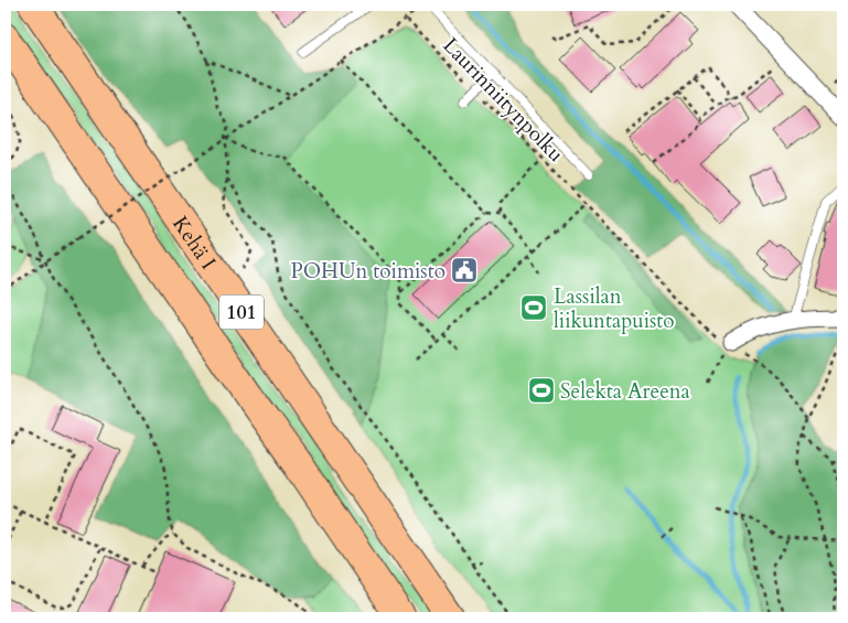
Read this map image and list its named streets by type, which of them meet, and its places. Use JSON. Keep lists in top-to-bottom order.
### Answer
{
  "streets": {
    "highway": ["Kehä I", "101"],
    "path": ["Laurinniitynpolku"]
  },
  "places": {
    "public building": ["POHUn toimisto"],
    "sports": ["Lassilan liikuntapuisto", "Selekta Areena"]
  }
}
